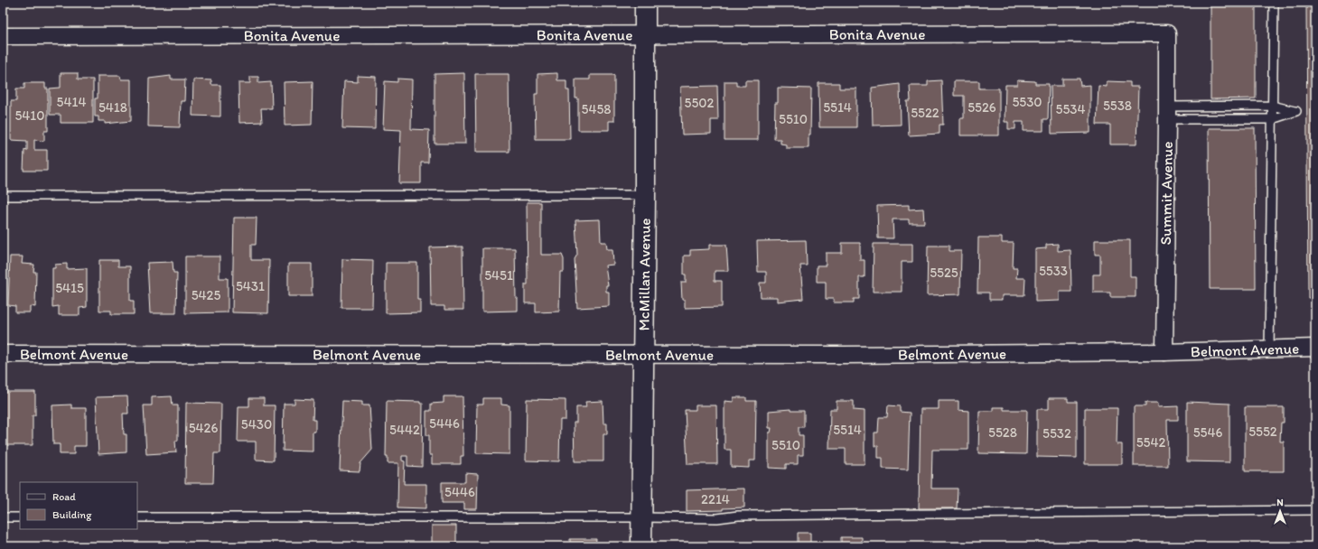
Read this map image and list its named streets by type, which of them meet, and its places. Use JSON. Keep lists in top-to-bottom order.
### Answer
{
  "streets": {
    "street": [
      "Bonita Avenue",
      "Summit Avenue",
      "McMillan Avenue",
      "Belmont Avenue"
    ]
  },
  "crossings": [
    ["Bonita Avenue", "Summit Avenue"],
    ["Bonita Avenue", "McMillan Avenue"],
    ["Summit Avenue", "Belmont Avenue"],
    ["McMillan Avenue", "Belmont Avenue"]
  ],
  "house_numbers": [
    "5414",
    "5530",
    "5502",
    "5538",
    "5418",
    "5514",
    "5526",
    "5458",
    "5534",
    "5522",
    "5410",
    "5510",
    "5533",
    "5525",
    "5451",
    "5431",
    "5415",
    "5425",
    "5446",
    "5430",
    "5426",
    "5442",
    "5514",
    "5552",
    "5528",
    "5546",
    "5532",
    "5542",
    "5510",
    "5446",
    "2214"
  ],
  "legend": ["Road", "Building"],
  "north": "top"
}
